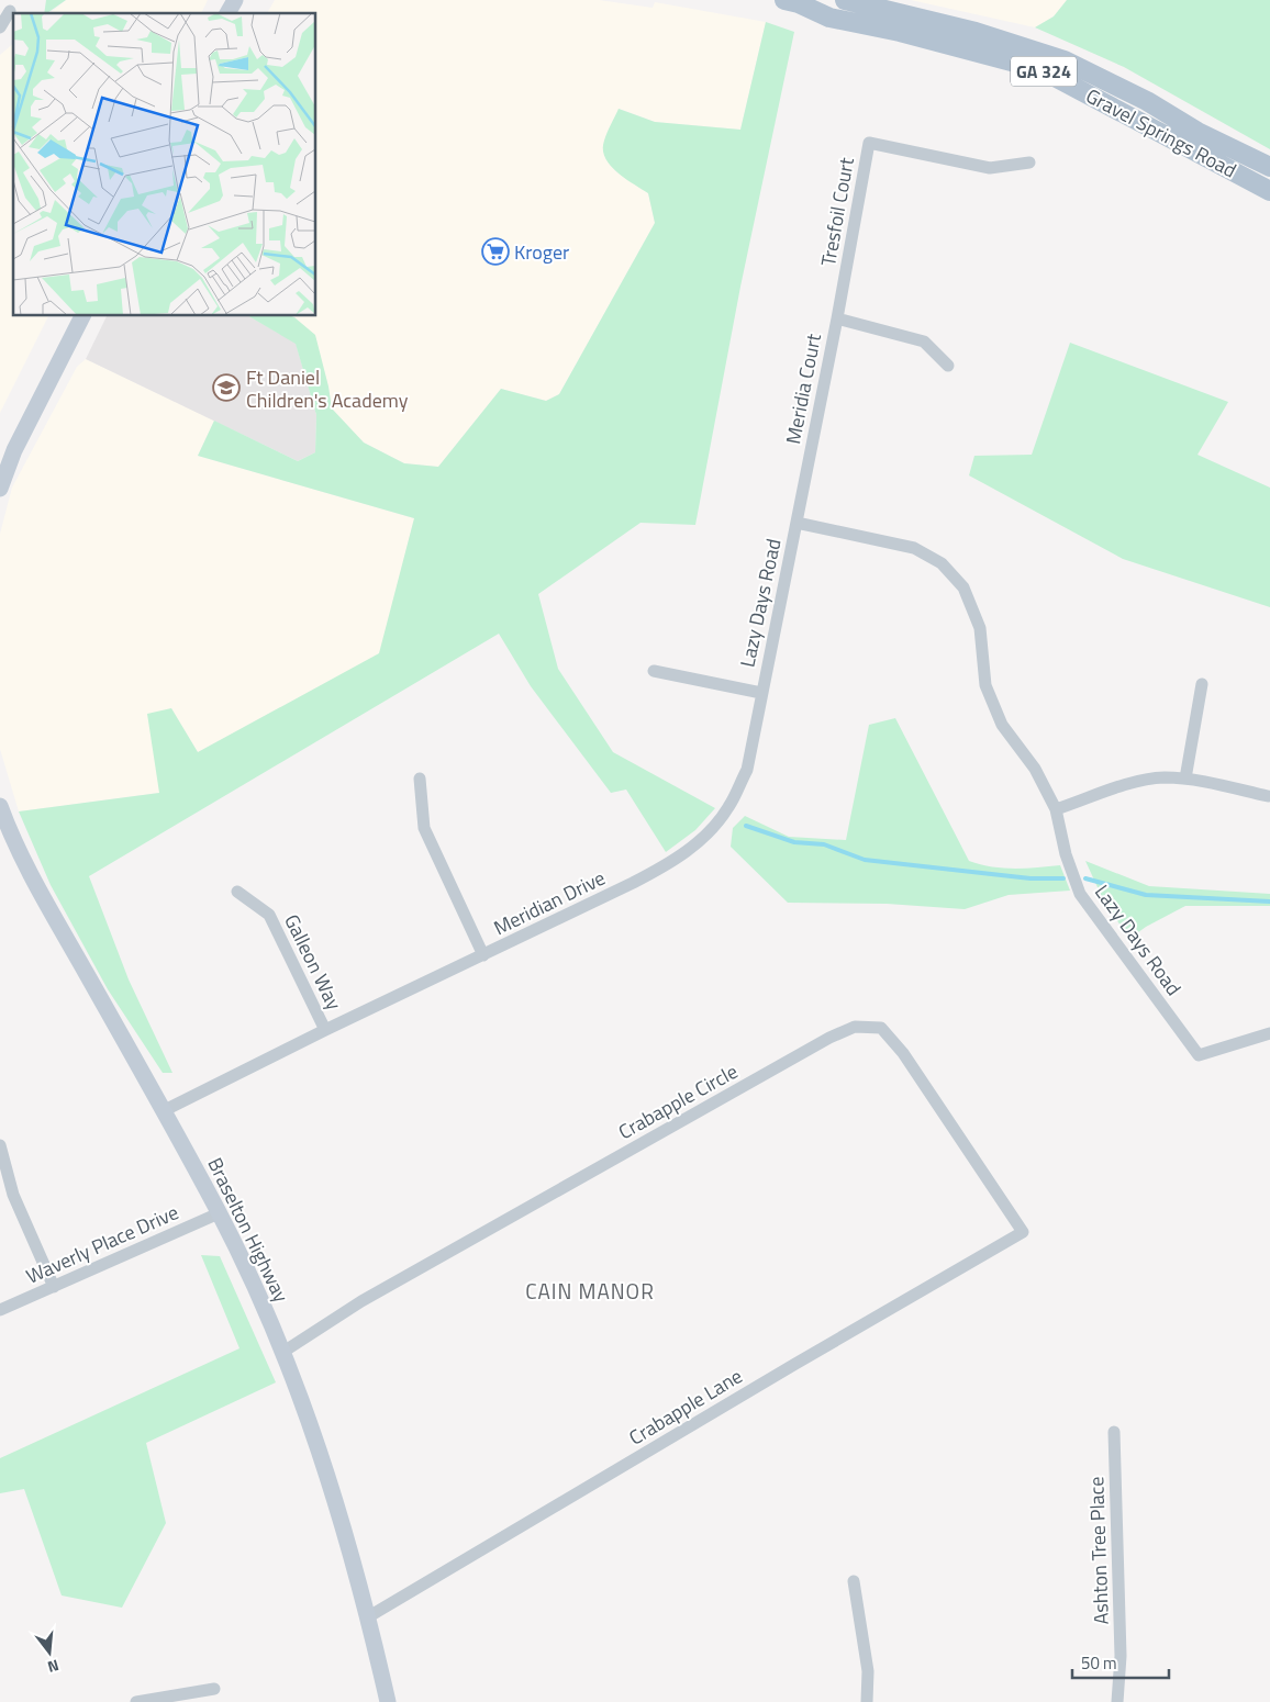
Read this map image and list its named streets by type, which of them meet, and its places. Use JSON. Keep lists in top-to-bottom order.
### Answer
{
  "streets": {
    "main road": ["GA 324", "Gravel Springs Road", "Braselton Highway"],
    "street": [
      "Tresfoil Court",
      "Meridia Court",
      "Lazy Days Road",
      "Meridian Drive",
      "Galleon Way",
      "Crabapple Circle",
      "Waverly Place Drive",
      "Crabapple Lane",
      "Ashton Tree Place"
    ]
  },
  "crossings": [
    ["Tresfoil Court", "Meridia Court"],
    ["Meridia Court", "Lazy Days Road"],
    ["Lazy Days Road", "Meridian Drive"],
    ["Meridian Drive", "Galleon Way"],
    ["Meridian Drive", "Braselton Highway"],
    ["Crabapple Circle", "Braselton Highway"],
    ["Crabapple Circle", "Crabapple Lane"],
    ["Braselton Highway", "Waverly Place Drive"],
    ["Braselton Highway", "Crabapple Lane"]
  ],
  "districts": ["CAIN MANOR"],
  "places": {
    "supermarket": ["Kroger"],
    "school or university": ["Ft Daniel Children's Academy"]
  },
  "scale_bar": "50 m",
  "north": "bottom"
}
